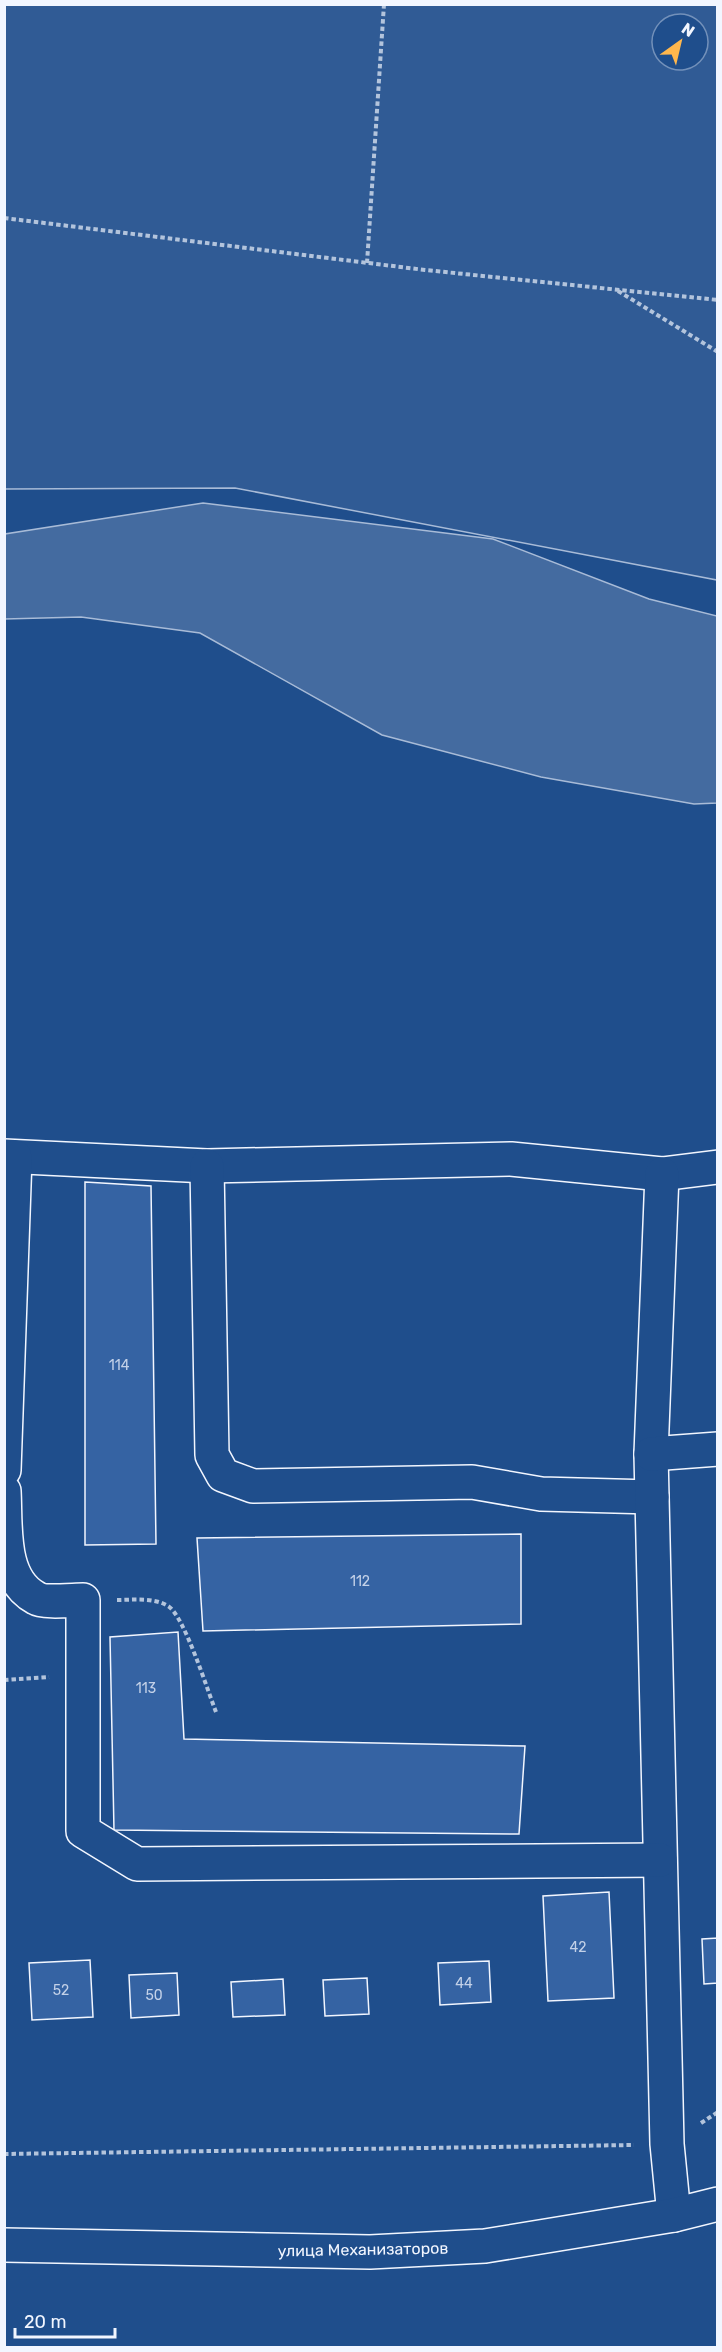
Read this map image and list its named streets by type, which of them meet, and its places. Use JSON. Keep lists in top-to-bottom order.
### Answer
{
  "streets": {
    "street": ["улица Механизаторов"]
  },
  "house_numbers": [
    "114",
    "112",
    "113",
    "42",
    "44",
    "52",
    "50"
  ],
  "scale_bar": "20 m",
  "north": "top right"
}
